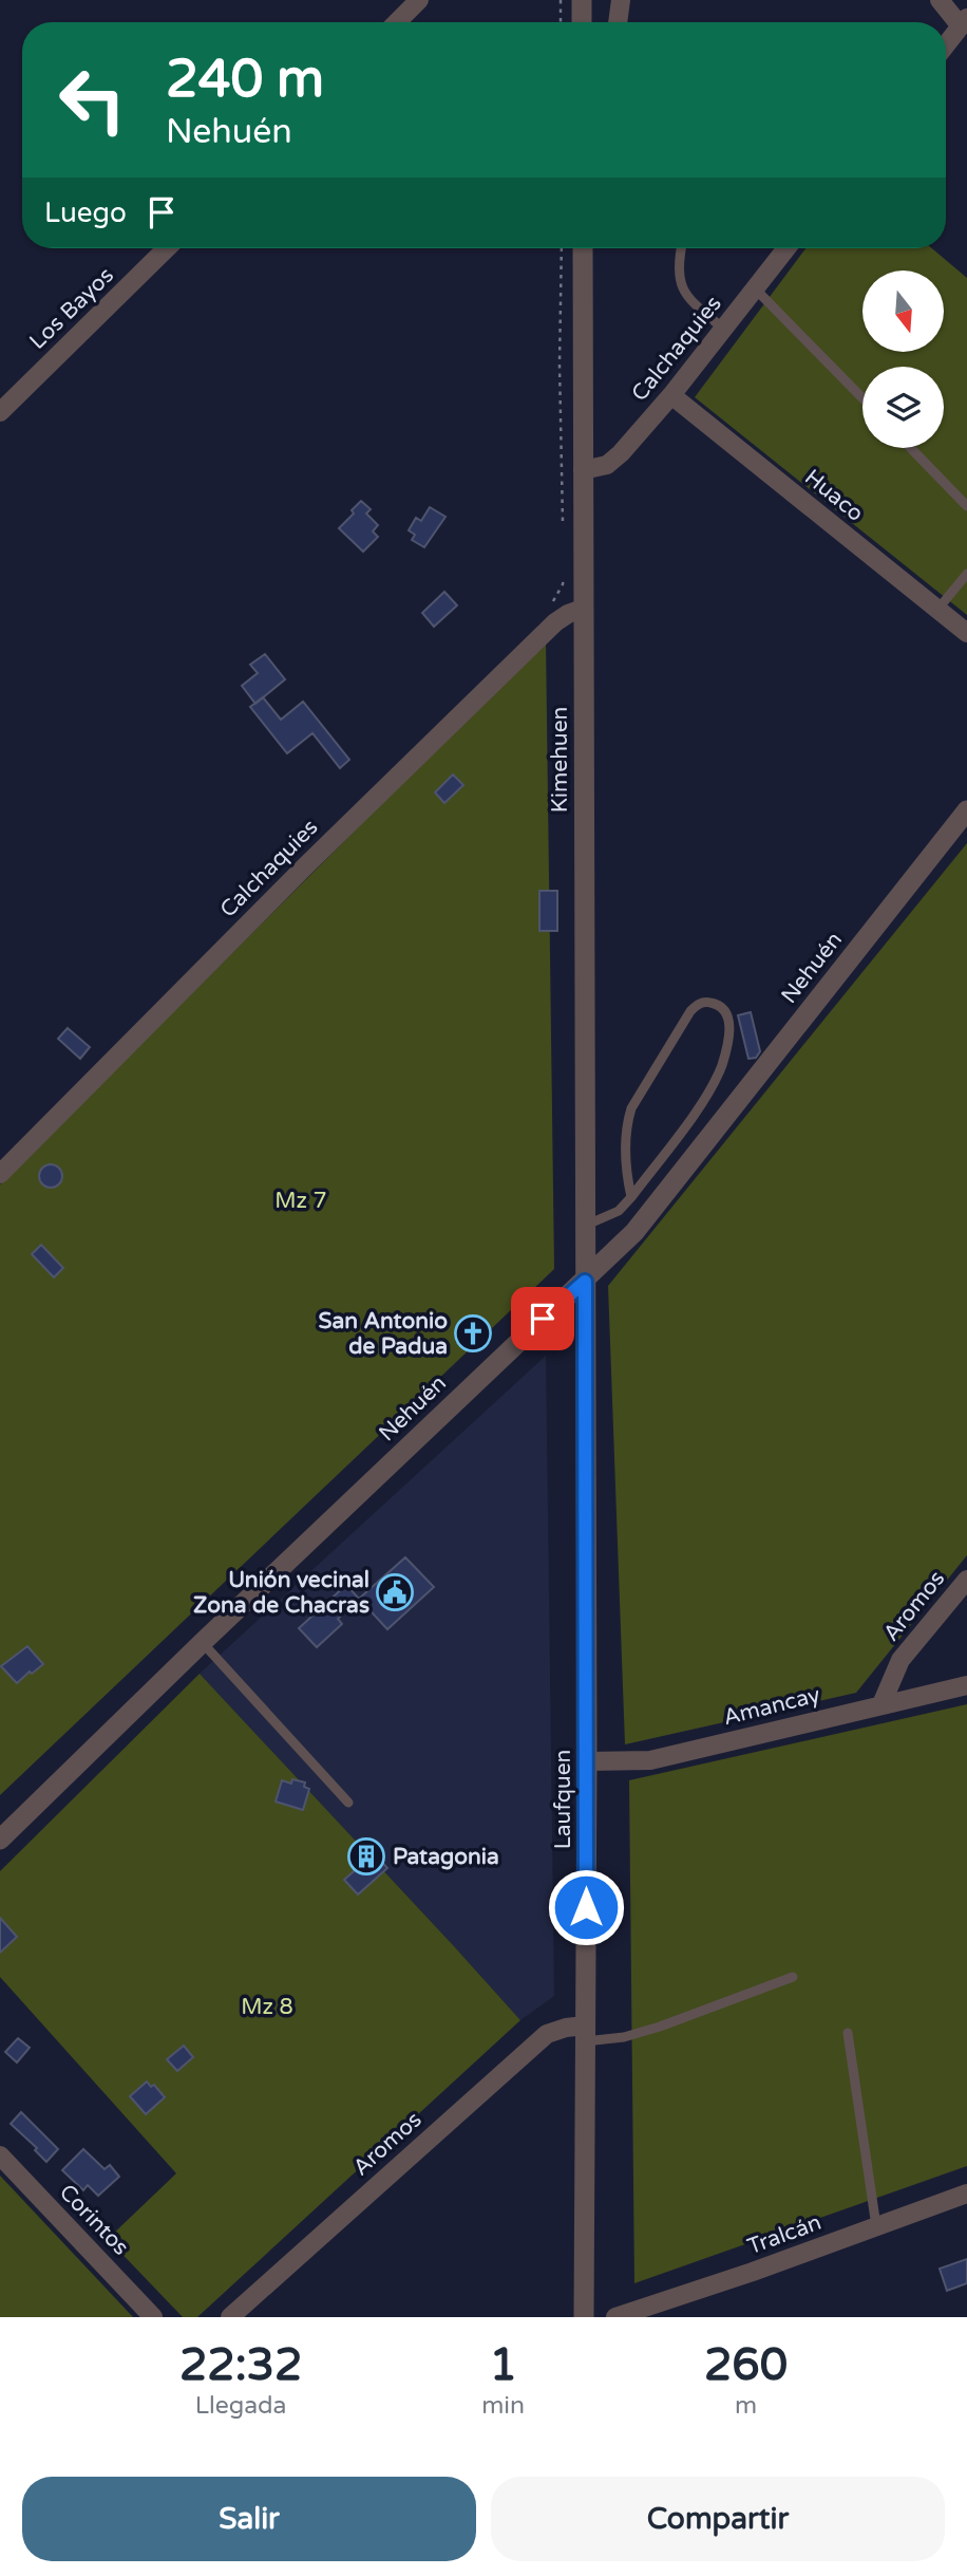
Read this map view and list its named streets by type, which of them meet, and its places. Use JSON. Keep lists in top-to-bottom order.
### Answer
{
  "streets": {
    "street": [
      "Los Bayos",
      "Calchaquies",
      "Huaco",
      "Kimehuen",
      "Nehuén",
      "Aromos",
      "Amancay",
      "Laufquen",
      "Corintos",
      "Tralcán"
    ]
  },
  "crossings": [
    ["Calchaquies", "Huaco"],
    ["Calchaquies", "Kimehuen"],
    ["Kimehuen", "Nehuén"],
    ["Kimehuen", "Laufquen"],
    ["Nehuén", "Laufquen"],
    ["Aromos", "Amancay"],
    ["Aromos", "Laufquen"],
    ["Amancay", "Laufquen"]
  ],
  "parks": ["Mz 7", "Mz 8"],
  "places": {
    "church": ["San Antonio de Padua"],
    "public building": ["Unión vecinal Zona de Chacras"],
    "building": ["Patagonia"]
  },
  "north": "bottom",
  "page": {
    "turn": ["240 m", "Nehuén"],
    "then": "Luego",
    "eta": [
      "22:32",
      "Llegada",
      "1",
      "min",
      "260",
      "m"
    ],
    "buttons": ["Salir", "Compartir"]
  }
}
